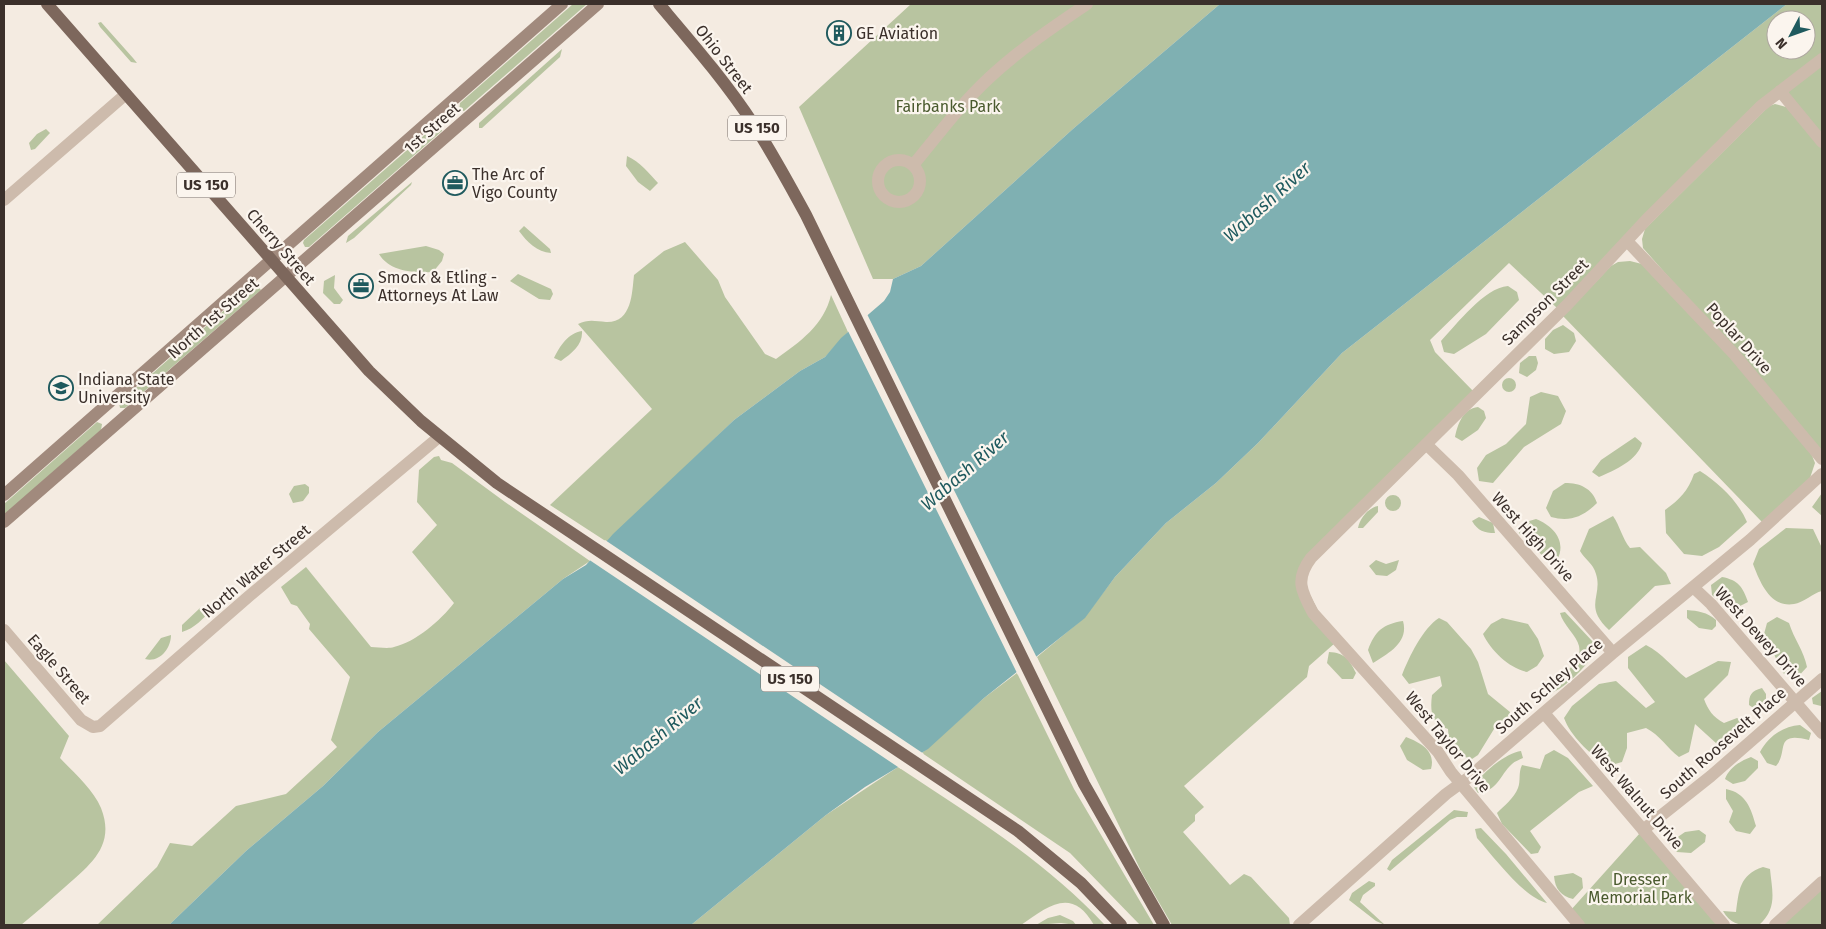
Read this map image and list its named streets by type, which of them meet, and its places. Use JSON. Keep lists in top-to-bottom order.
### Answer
{
  "streets": {
    "main road": [
      "Ohio Street",
      "1st Street",
      "US 150",
      "Cherry Street",
      "North 1st Street"
    ],
    "street": [
      "Sampson Street",
      "Poplar Drive",
      "West High Drive",
      "North Water Street",
      "West Dewey Drive",
      "Eagle Street",
      "South Schley Place",
      "West Taylor Drive",
      "South Roosevelt Place",
      "West Walnut Drive"
    ]
  },
  "crossings": [
    ["1st Street", "Cherry Street"],
    ["1st Street", "North 1st Street"],
    ["US 150", "Cherry Street"],
    ["US 150", "North Water Street"],
    ["Cherry Street", "North 1st Street"],
    ["Cherry Street", "North Water Street"],
    ["Sampson Street", "Poplar Drive"],
    ["Sampson Street", "West High Drive"],
    ["Sampson Street", "West Taylor Drive"],
    ["West High Drive", "South Schley Place"],
    ["North Water Street", "Eagle Street"],
    ["West Dewey Drive", "South Schley Place"],
    ["West Dewey Drive", "South Roosevelt Place"],
    ["South Schley Place", "West Taylor Drive"],
    ["South Schley Place", "West Walnut Drive"],
    ["South Roosevelt Place", "West Walnut Drive"]
  ],
  "water": ["Wabash River"],
  "parks": ["Fairbanks Park", "Dresser Memorial Park"],
  "places": {
    "building": ["GE Aviation"],
    "office": ["The Arc of Vigo County", "Smock & Etling - Attorneys At Law"],
    "school or university": ["Indiana State University"]
  },
  "north": "bottom left"
}
